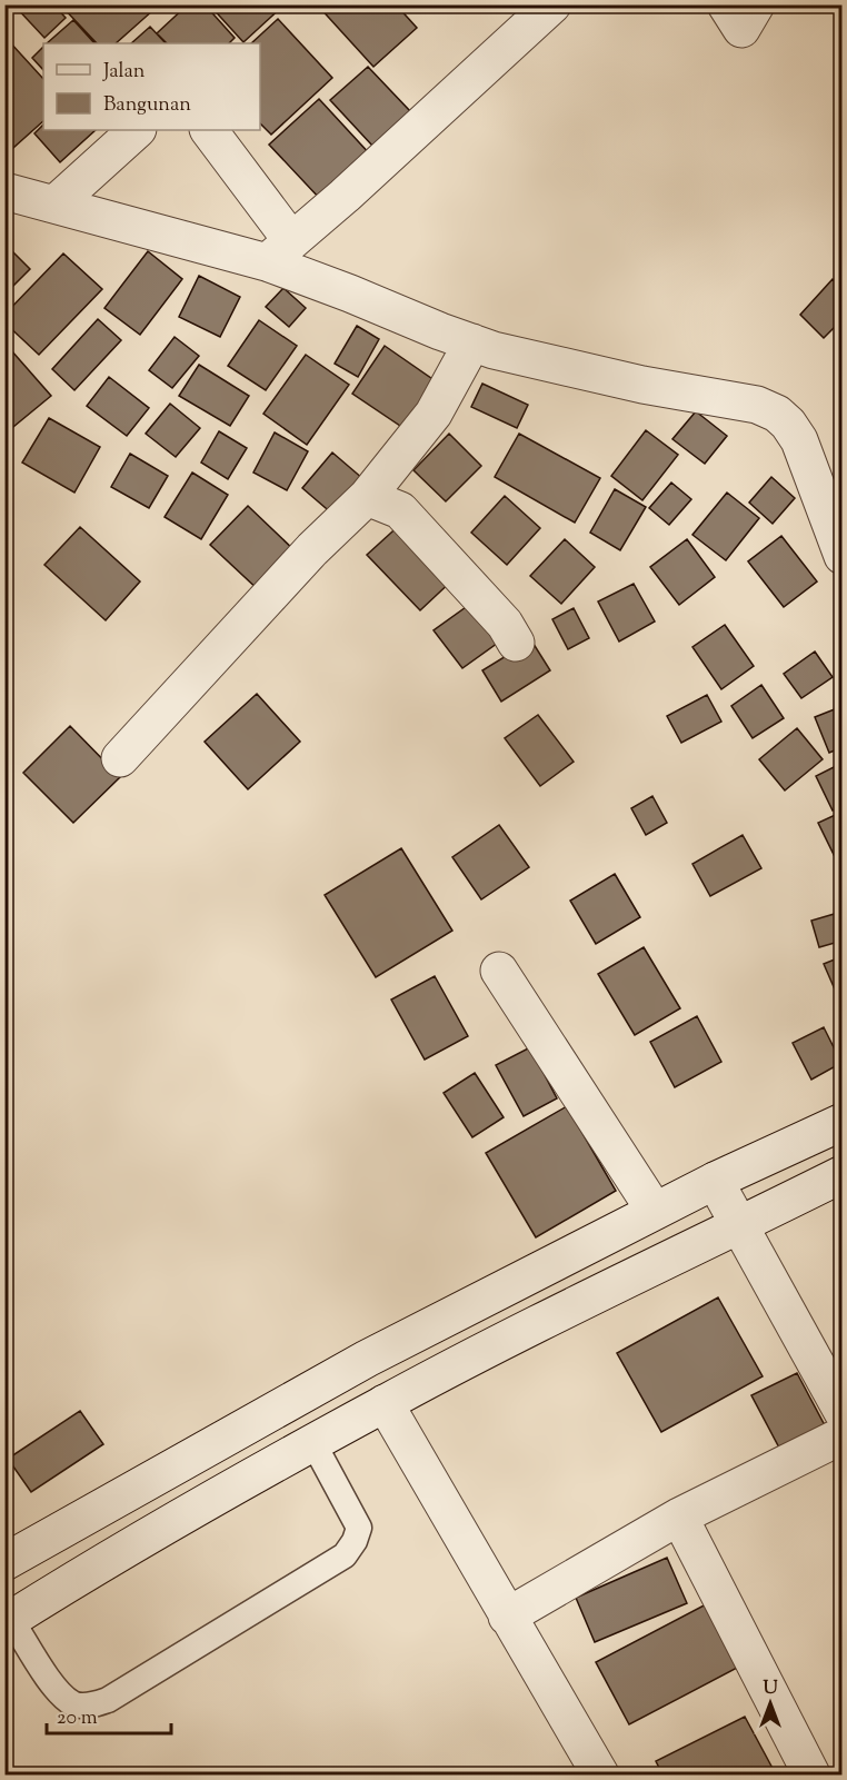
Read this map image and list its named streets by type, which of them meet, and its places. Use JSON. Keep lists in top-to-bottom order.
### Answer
{
  "legend": ["Jalan", "Bangunan"],
  "scale_bar": "20 m",
  "north": "top"
}
